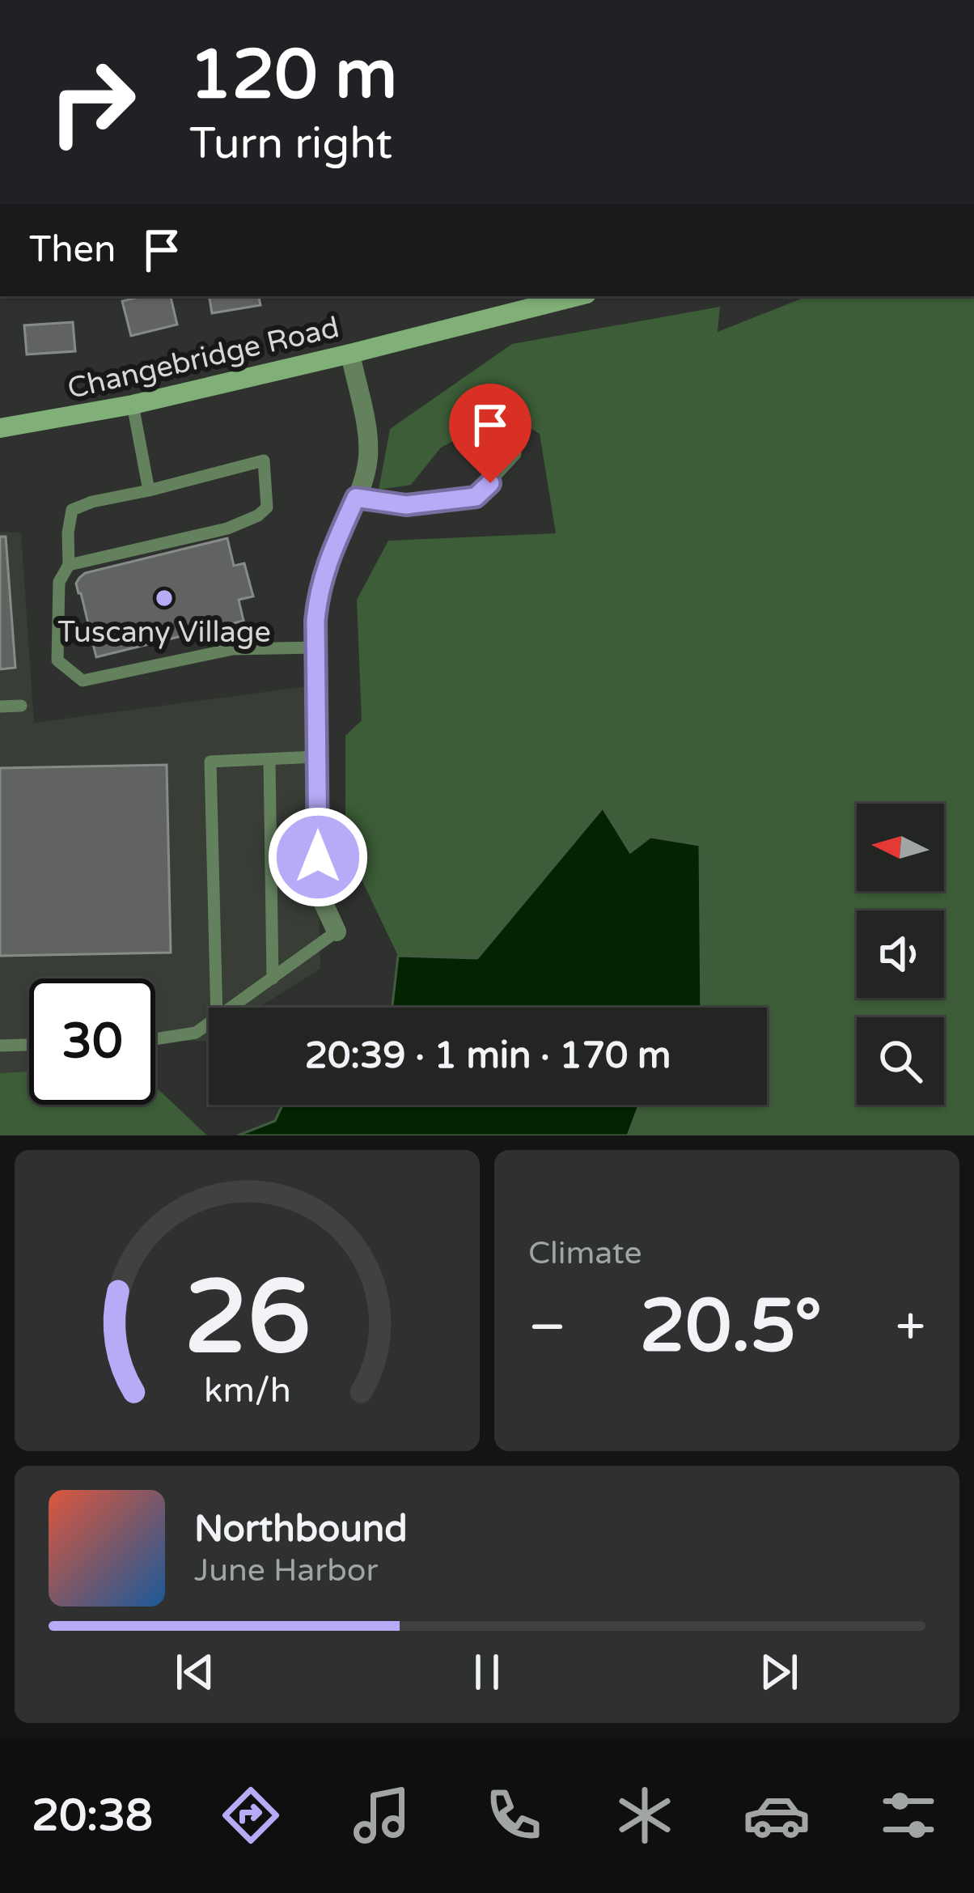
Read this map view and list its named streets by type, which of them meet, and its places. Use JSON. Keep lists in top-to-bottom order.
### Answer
{
  "streets": {
    "main road": ["Changebridge Road"]
  },
  "places": ["Tuscany Village"],
  "north": "left",
  "page": {
    "turn": ["120 m", "Turn right"],
    "then": "Then",
    "limit": "30",
    "trip": "20:39 · 1 min · 170 m",
    "tile": "Climate",
    "heat": ["−", "20.5°", "+"],
    "song": ["Northbound", "June Harbor"],
    "tabs": "20:38",
    "gauge": ["26", "km/h"]
  }
}
